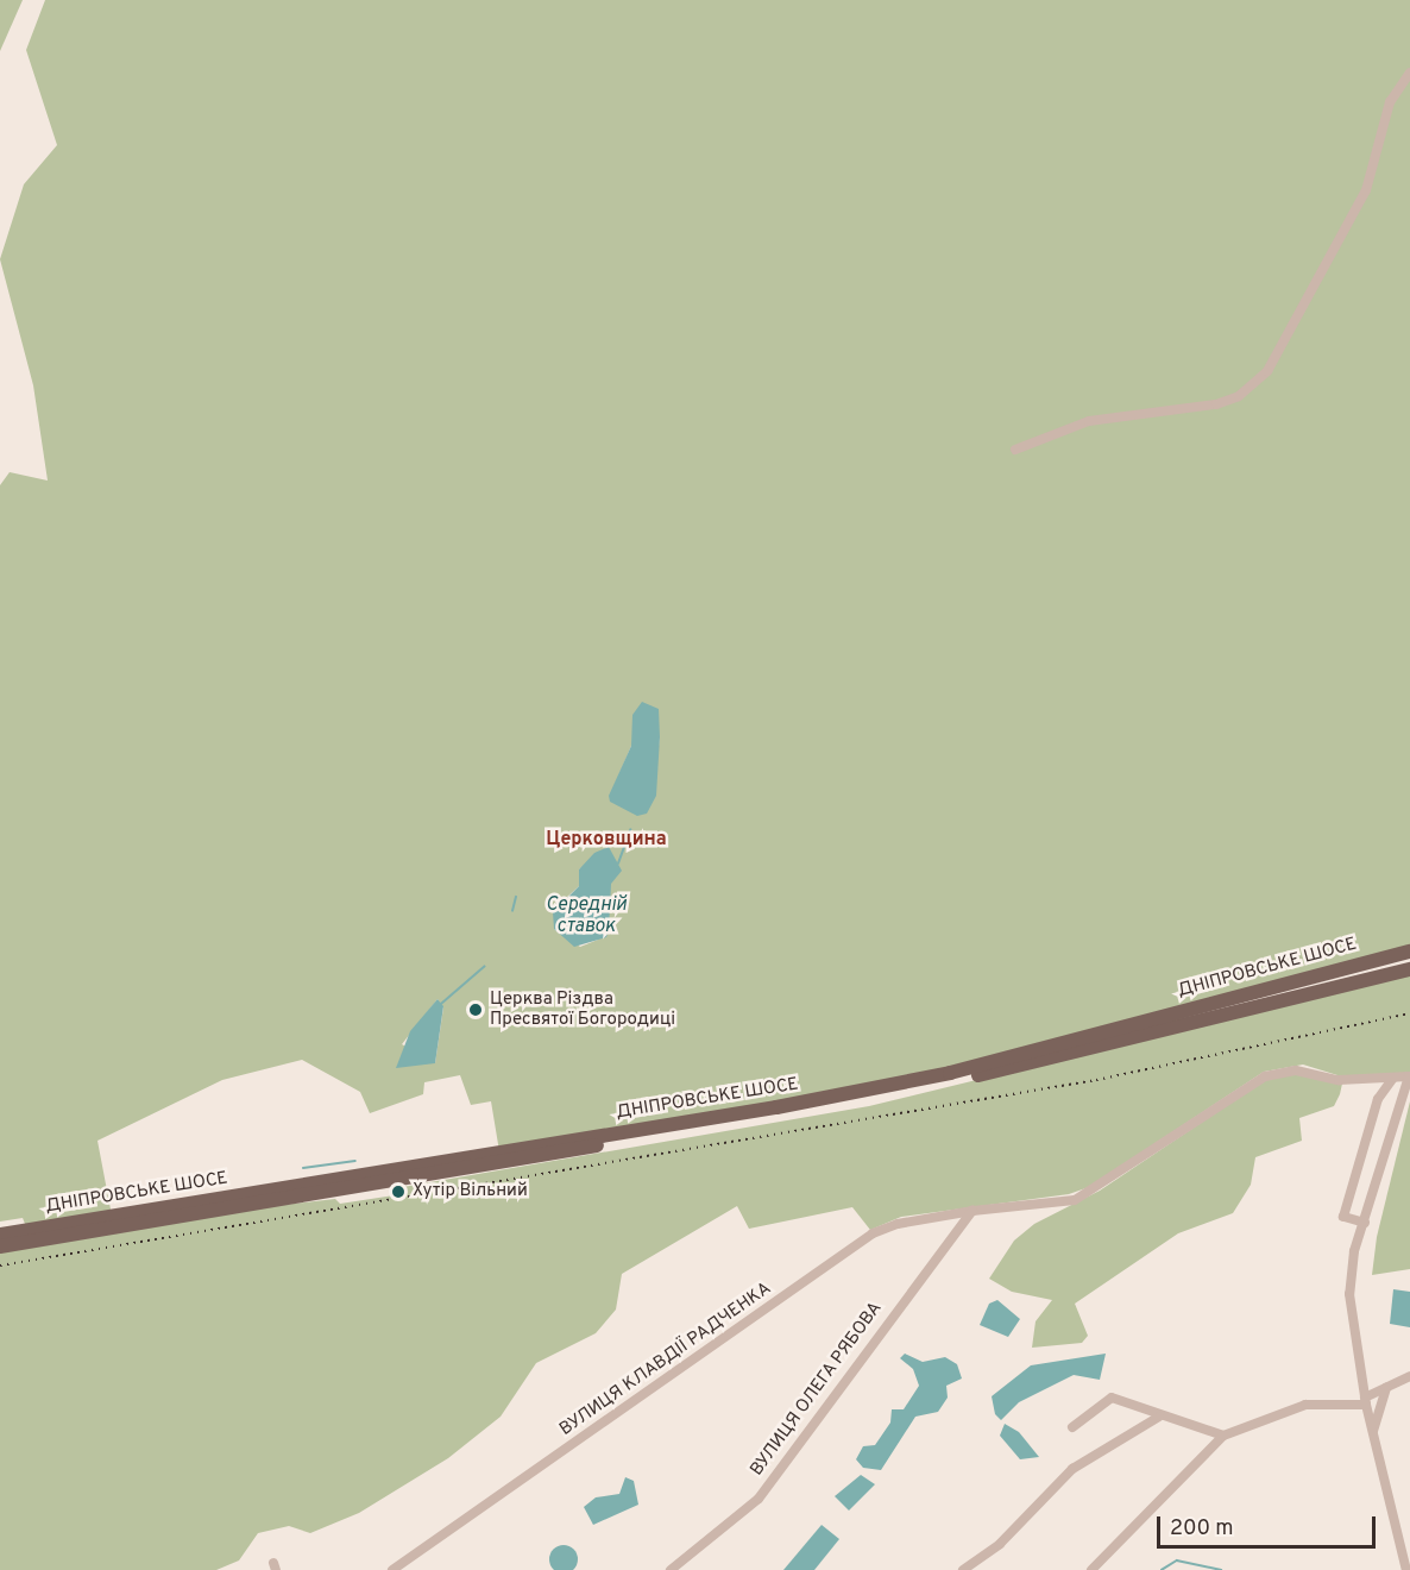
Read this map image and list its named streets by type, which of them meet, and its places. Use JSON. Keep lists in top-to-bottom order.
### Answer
{
  "streets": {
    "main road": ["ДНІПРОВСЬКЕ ШОСЕ"],
    "street": ["ВУЛИЦЯ КЛАВДІЇ РАДЧЕНКА", "ВУЛИЦЯ ОЛЕГА РЯБОВА"]
  },
  "crossings": [
    ["ВУЛИЦЯ КЛАВДІЇ РАДЧЕНКА", "ВУЛИЦЯ ОЛЕГА РЯБОВА"]
  ],
  "districts": ["Церковщина"],
  "water": ["Середній ставок"],
  "places": ["Церква Різдва Пресвятої Богородиці", "Хутір Вільний"],
  "scale_bar": "200 m"
}
